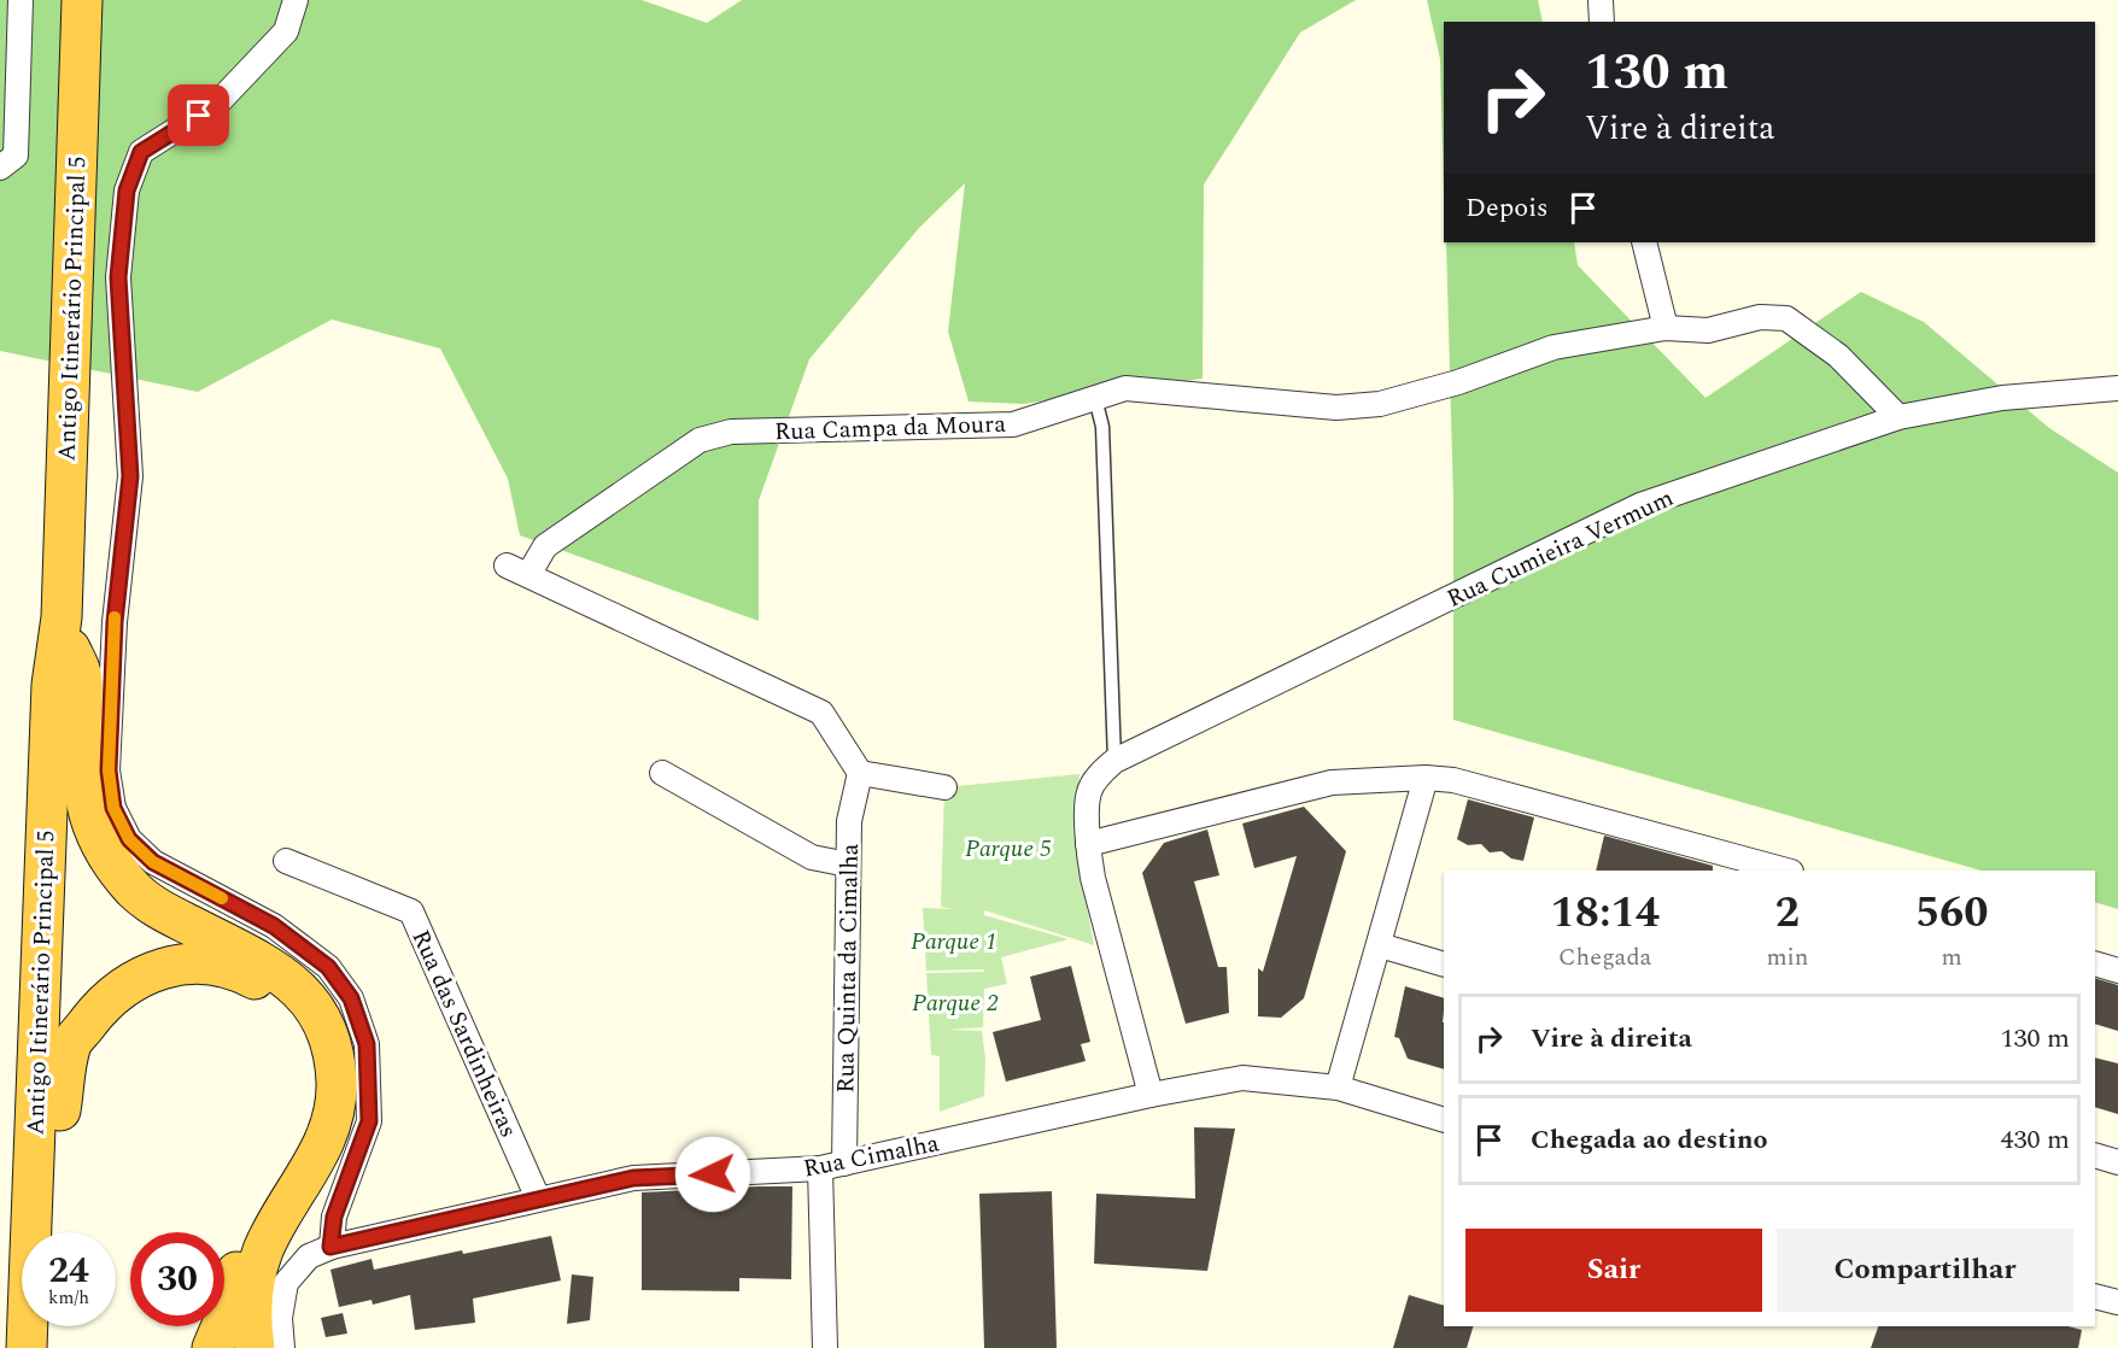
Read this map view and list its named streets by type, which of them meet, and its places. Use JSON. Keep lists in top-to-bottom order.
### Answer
{
  "streets": {
    "highway": ["Antigo Itinerário Principal 5"],
    "street": [
      "Rua Campa da Moura",
      "Rua Cumieira Vermum",
      "Rua Quinta da Cimalha",
      "Rua das Sardinheiras",
      "Rua Cimalha"
    ]
  },
  "crossings": [
    ["Rua Campa da Moura", "Rua Cumieira Vermum"],
    ["Rua Campa da Moura", "Rua Quinta da Cimalha"],
    ["Rua Cumieira Vermum", "Rua Cimalha"],
    ["Rua Quinta da Cimalha", "Rua Cimalha"],
    ["Rua das Sardinheiras", "Rua Cimalha"]
  ],
  "parks": ["Parque 5", "Parque 1", "Parque 2"],
  "page": {
    "turn": ["130 m", "Vire à direita"],
    "then": "Depois",
    "eta": [
      "18:14",
      "Chegada",
      "2",
      "min",
      "560",
      "m"
    ],
    "list": [
      {
        "name": "Vire à direita",
        "value": "130 m"
      },
      {
        "name": "Chegada ao destino",
        "value": "430 m"
      }
    ],
    "buttons": ["Sair", "Compartilhar"],
    "speed": "24 km/h",
    "limit": "30"
  }
}
